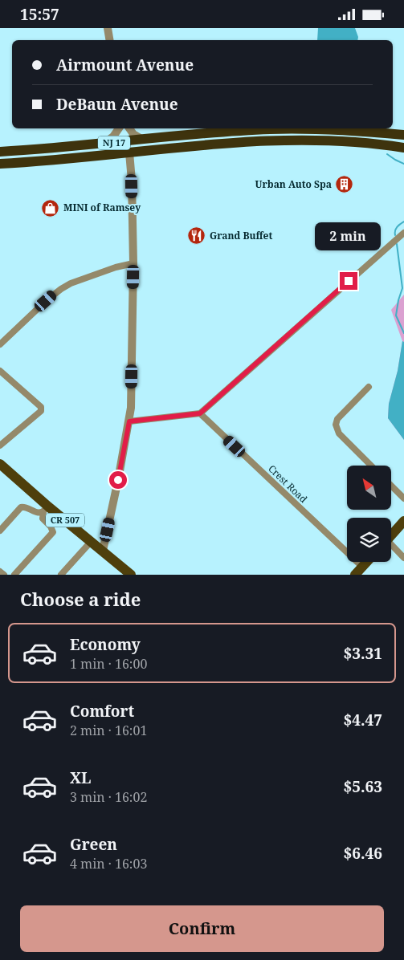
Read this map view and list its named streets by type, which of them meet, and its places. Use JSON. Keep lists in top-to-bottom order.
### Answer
{
  "streets": {
    "highway": ["NJ 17"],
    "main road": ["CR 507"],
    "street": ["Crest Road"]
  },
  "places": {
    "building": ["Urban Auto Spa"],
    "shop": ["MINI of Ramsey"],
    "restaurant": ["Grand Buffet"]
  },
  "north": "top left",
  "page": {
    "status": "15:57",
    "banner": ["Airmount Avenue", "DeBaun Avenue"],
    "bubble": "2 min",
    "heading": "Choose a ride",
    "list": [
      {
        "name": "Economy",
        "note": "1 min · 16:00",
        "value": "$3.31"
      },
      {
        "name": "Comfort",
        "note": "2 min · 16:01",
        "value": "$4.47"
      },
      {
        "name": "XL",
        "note": "3 min · 16:02",
        "value": "$5.63"
      },
      {
        "name": "Green",
        "note": "4 min · 16:03",
        "value": "$6.46"
      }
    ],
    "buttons": "Confirm"
  }
}
